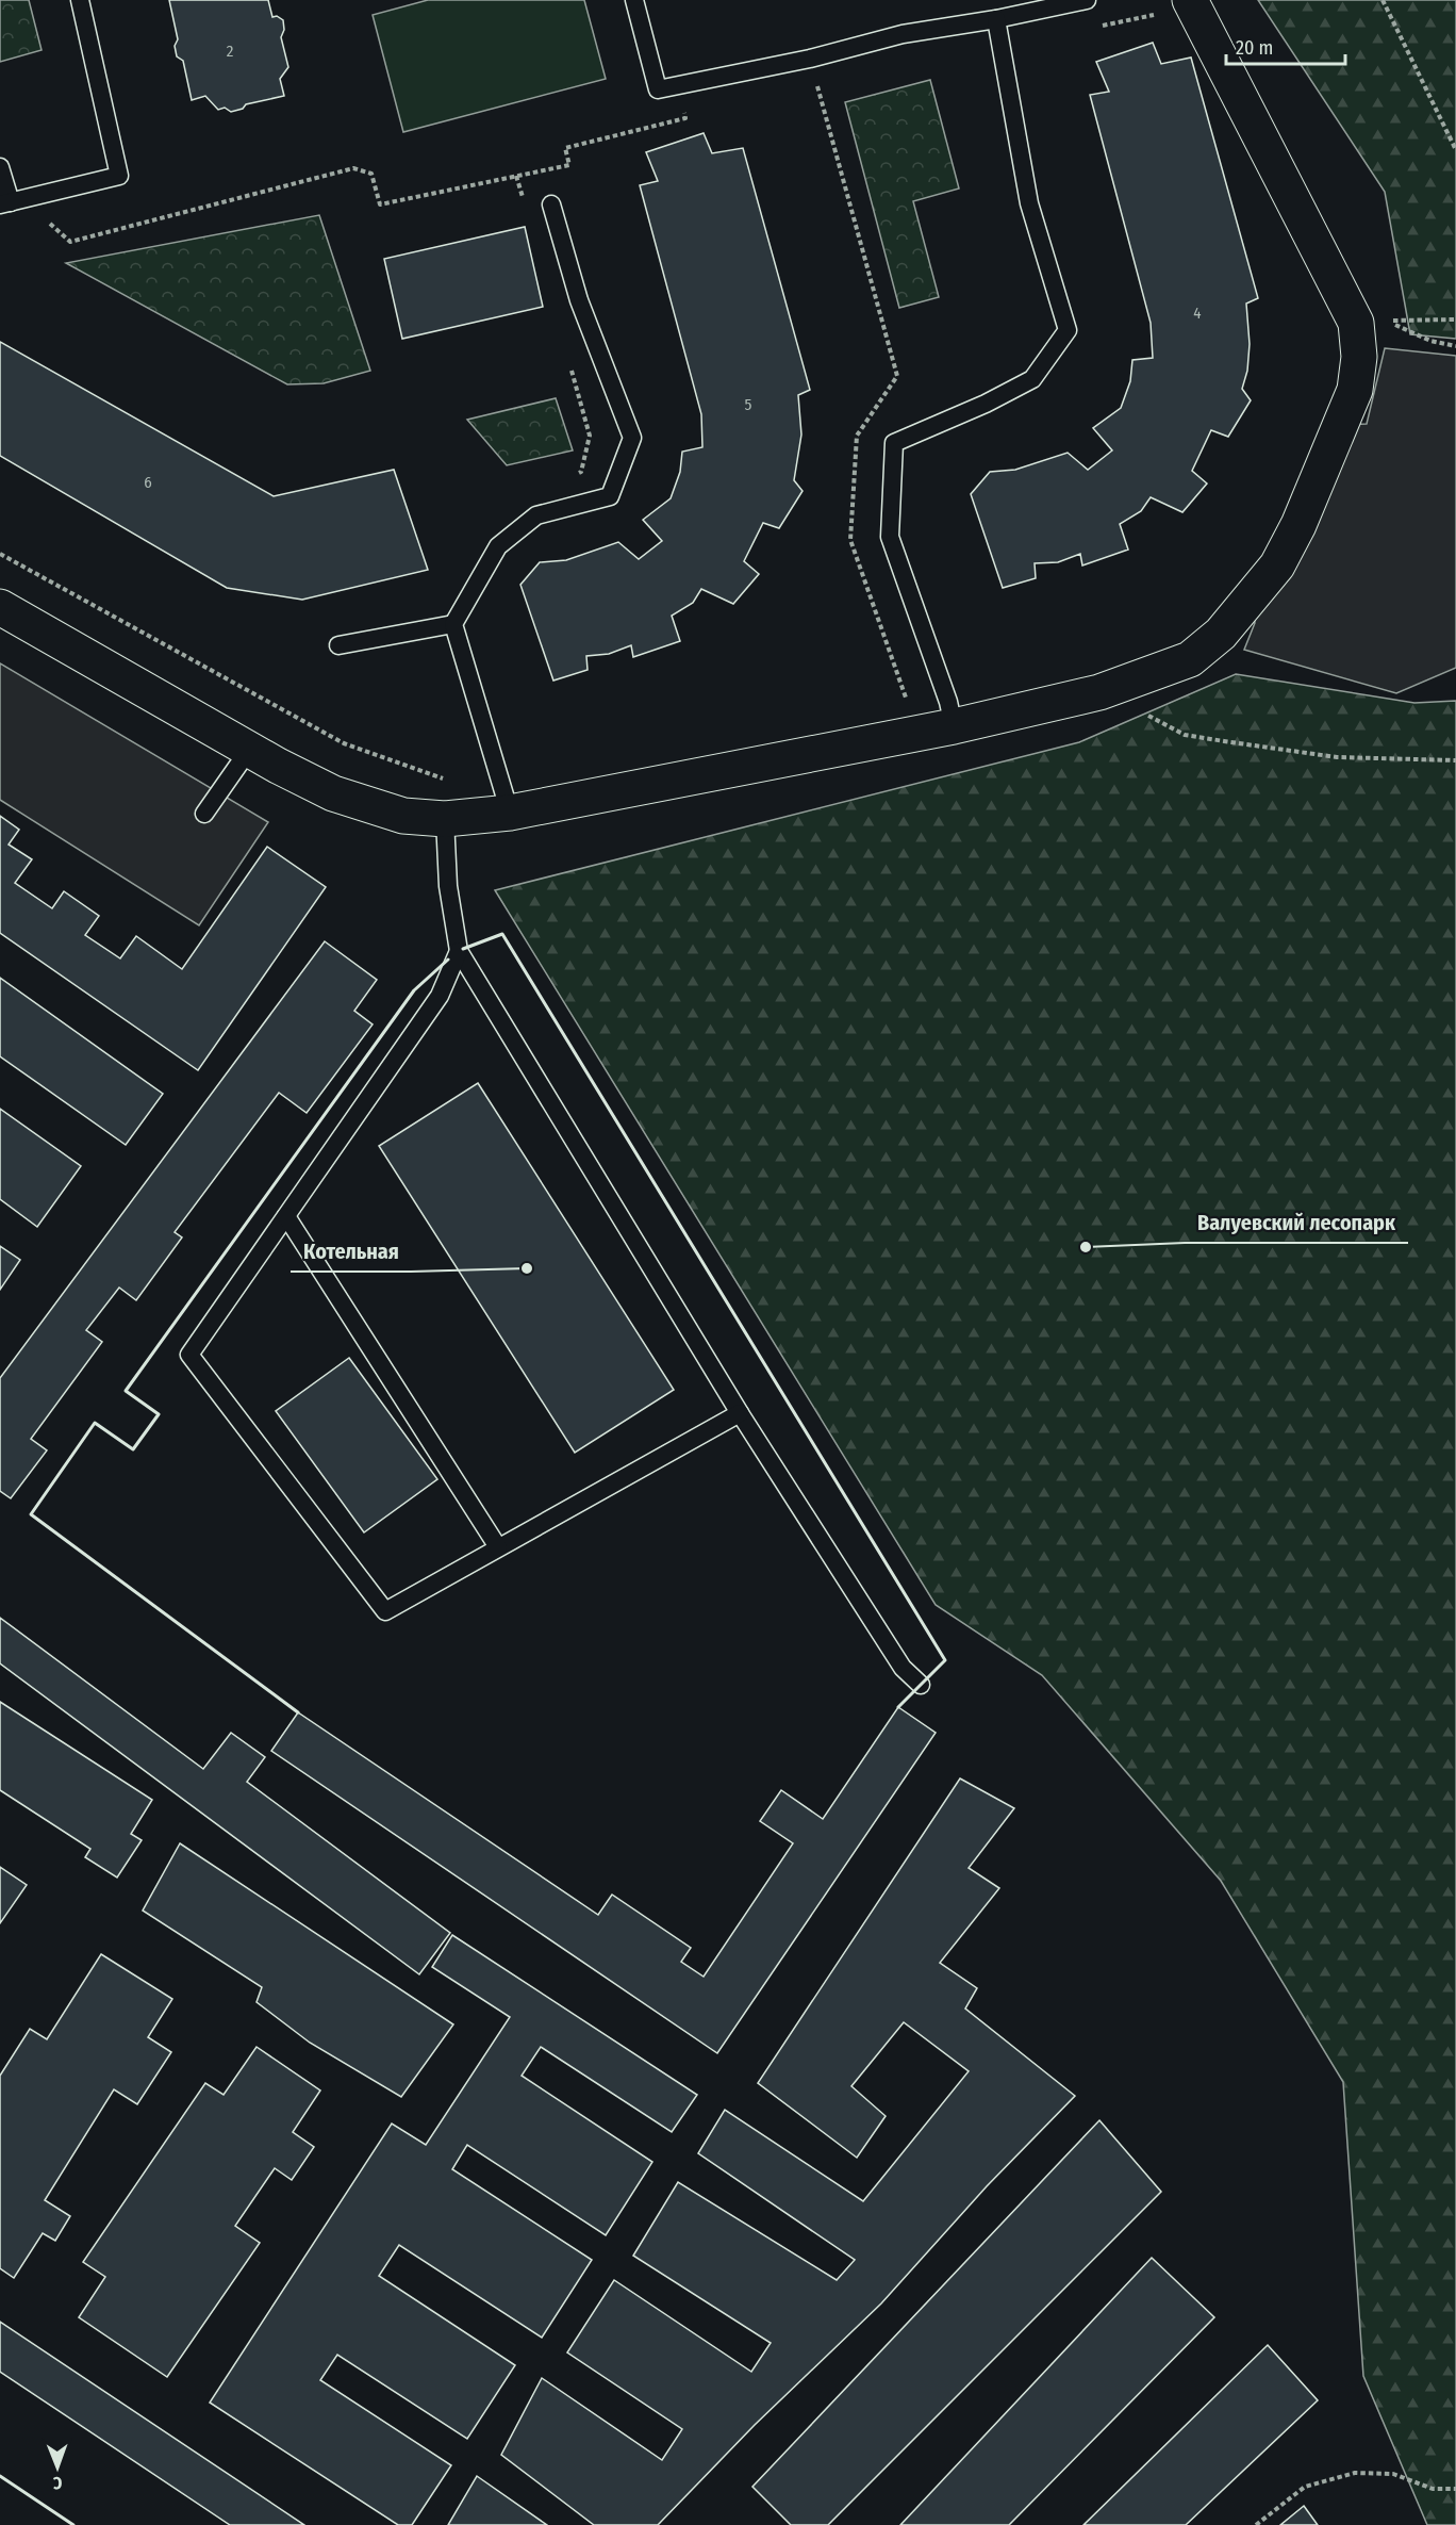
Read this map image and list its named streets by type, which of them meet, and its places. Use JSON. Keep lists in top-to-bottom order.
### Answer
{
  "places": ["Валуевский лесопарк", "Котельная"],
  "house_numbers": [
    "2",
    "4",
    "5",
    "6"
  ],
  "scale_bar": "20 m",
  "north": "bottom"
}
